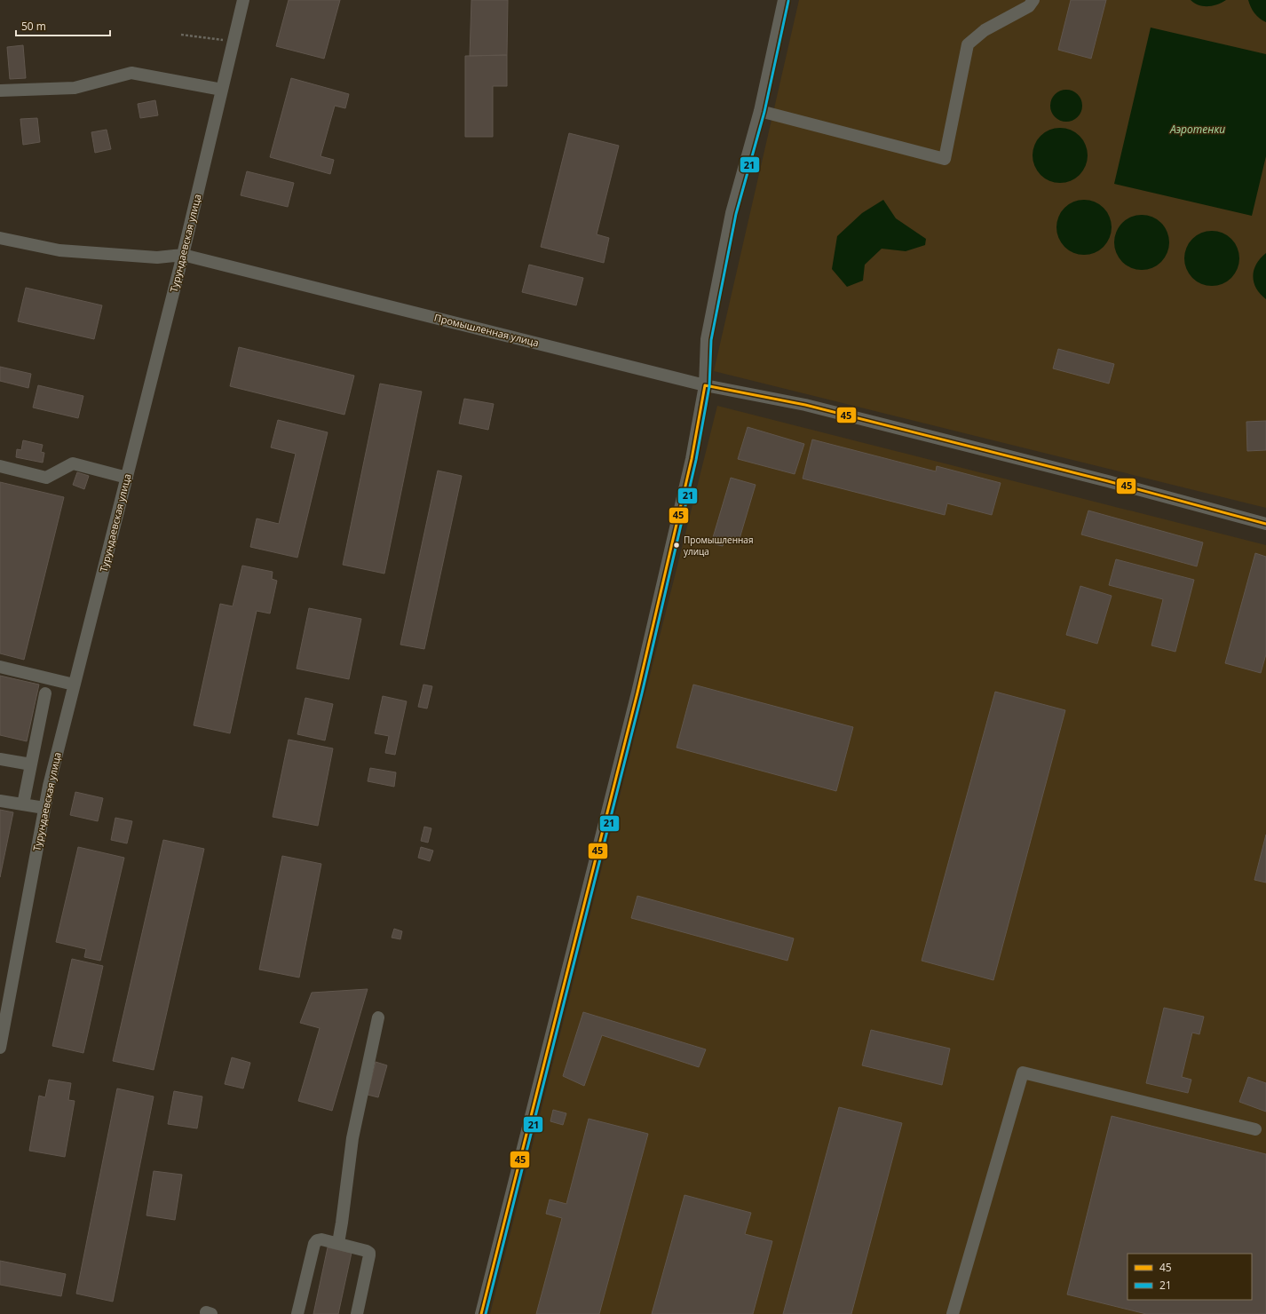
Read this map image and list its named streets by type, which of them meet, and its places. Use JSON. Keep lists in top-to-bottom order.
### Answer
{
  "streets": {
    "street": ["Турундаевская улица", "Промышленная улица"]
  },
  "crossings": [
    ["Турундаевская улица", "Промышленная улица"]
  ],
  "water": ["Аэротенки"],
  "places": ["Промышленная улица"],
  "lines": ["transit line 21", "transit line 45"],
  "legend": ["45", "21"],
  "scale_bar": "50 m"
}
